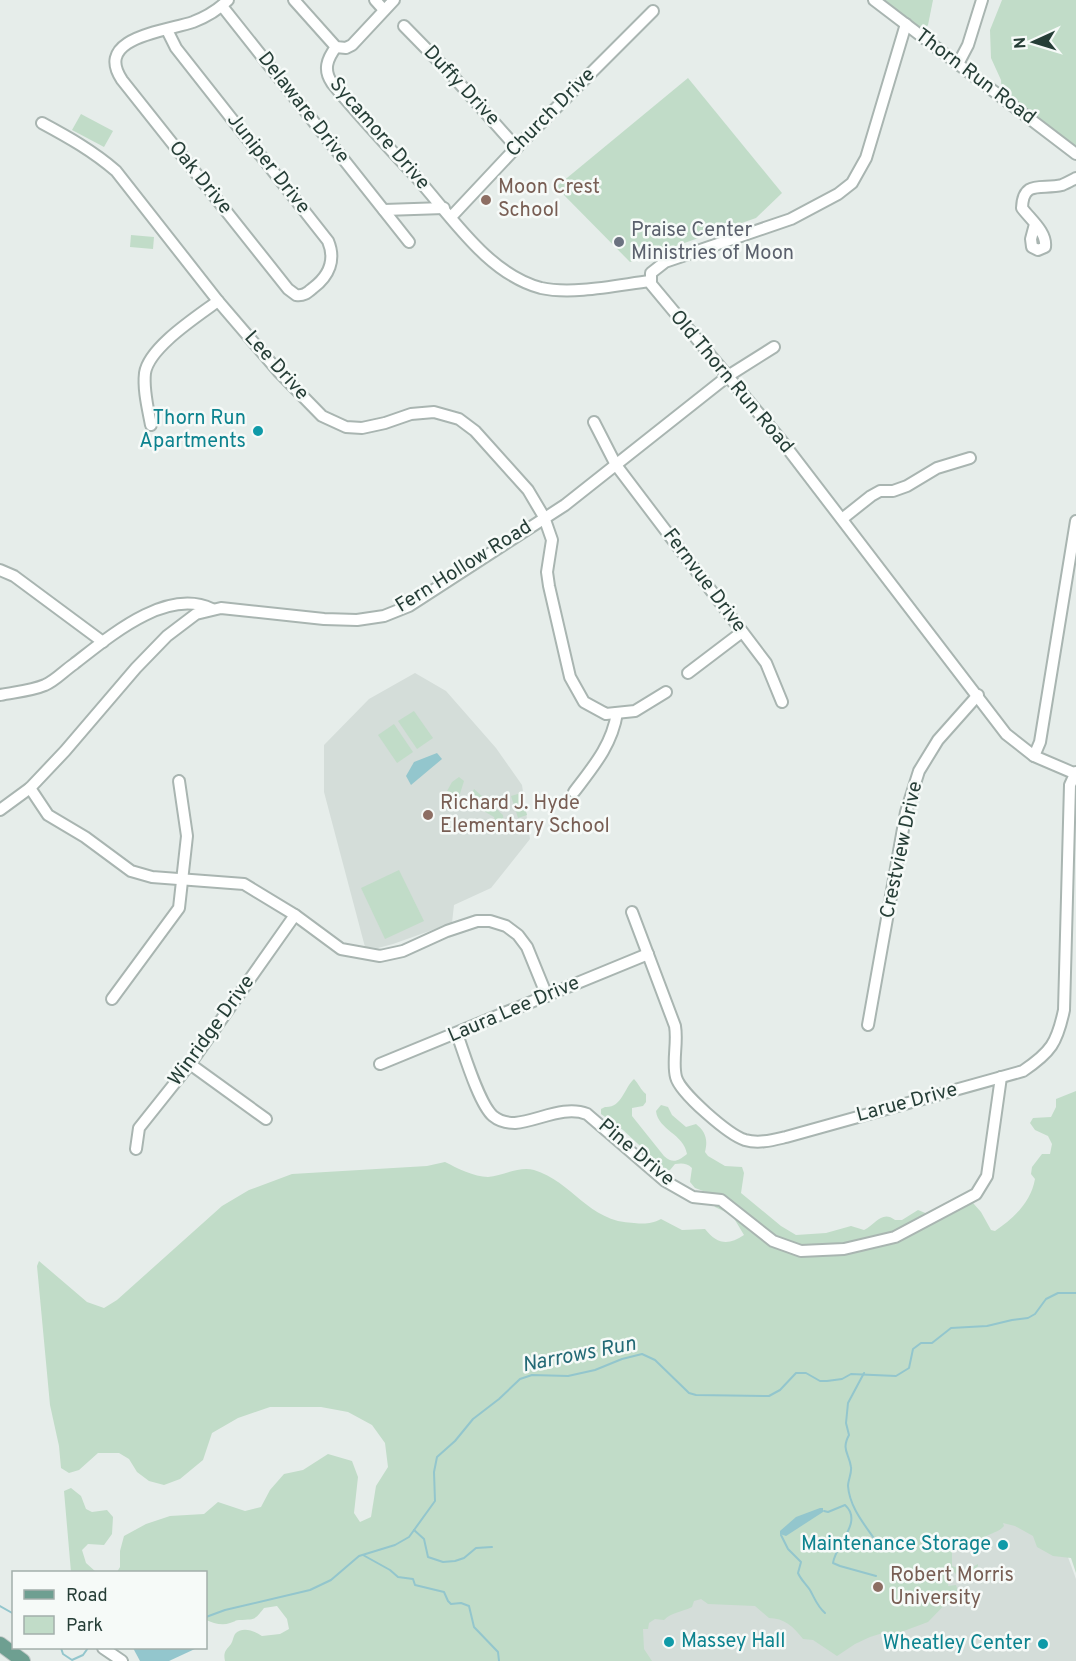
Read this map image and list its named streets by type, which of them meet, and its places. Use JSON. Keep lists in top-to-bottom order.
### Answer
{
  "streets": {
    "street": [
      "Thorn Run Road",
      "Duffy Drive",
      "Delaware Drive",
      "Church Drive",
      "Sycamore Drive",
      "Juniper Drive",
      "Oak Drive",
      "Lee Drive",
      "Old Thorn Run Road",
      "Fern Hollow Road",
      "Fernvue Drive",
      "Crestview Drive",
      "Laura Lee Drive",
      "Winridge Drive",
      "Larue Drive",
      "Pine Drive"
    ]
  },
  "crossings": [
    ["Duffy Drive", "Church Drive"],
    ["Church Drive", "Sycamore Drive"],
    ["Sycamore Drive", "Old Thorn Run Road"],
    ["Juniper Drive", "Oak Drive"],
    ["Lee Drive", "Fern Hollow Road"],
    ["Old Thorn Run Road", "Fern Hollow Road"],
    ["Old Thorn Run Road", "Crestview Drive"],
    ["Old Thorn Run Road", "Larue Drive"],
    ["Fern Hollow Road", "Fernvue Drive"],
    ["Laura Lee Drive", "Larue Drive"],
    ["Laura Lee Drive", "Pine Drive"],
    ["Larue Drive", "Pine Drive"]
  ],
  "water": ["Narrows Run"],
  "places": [
    "Moon Crest School",
    "Praise Center Ministries of Moon",
    "Thorn Run Apartments",
    "Richard J. Hyde Elementary School",
    "Maintenance Storage",
    "Robert Morris University",
    "Massey Hall",
    "Wheatley Center"
  ],
  "legend": ["Road", "Park"],
  "north": "left"
}
